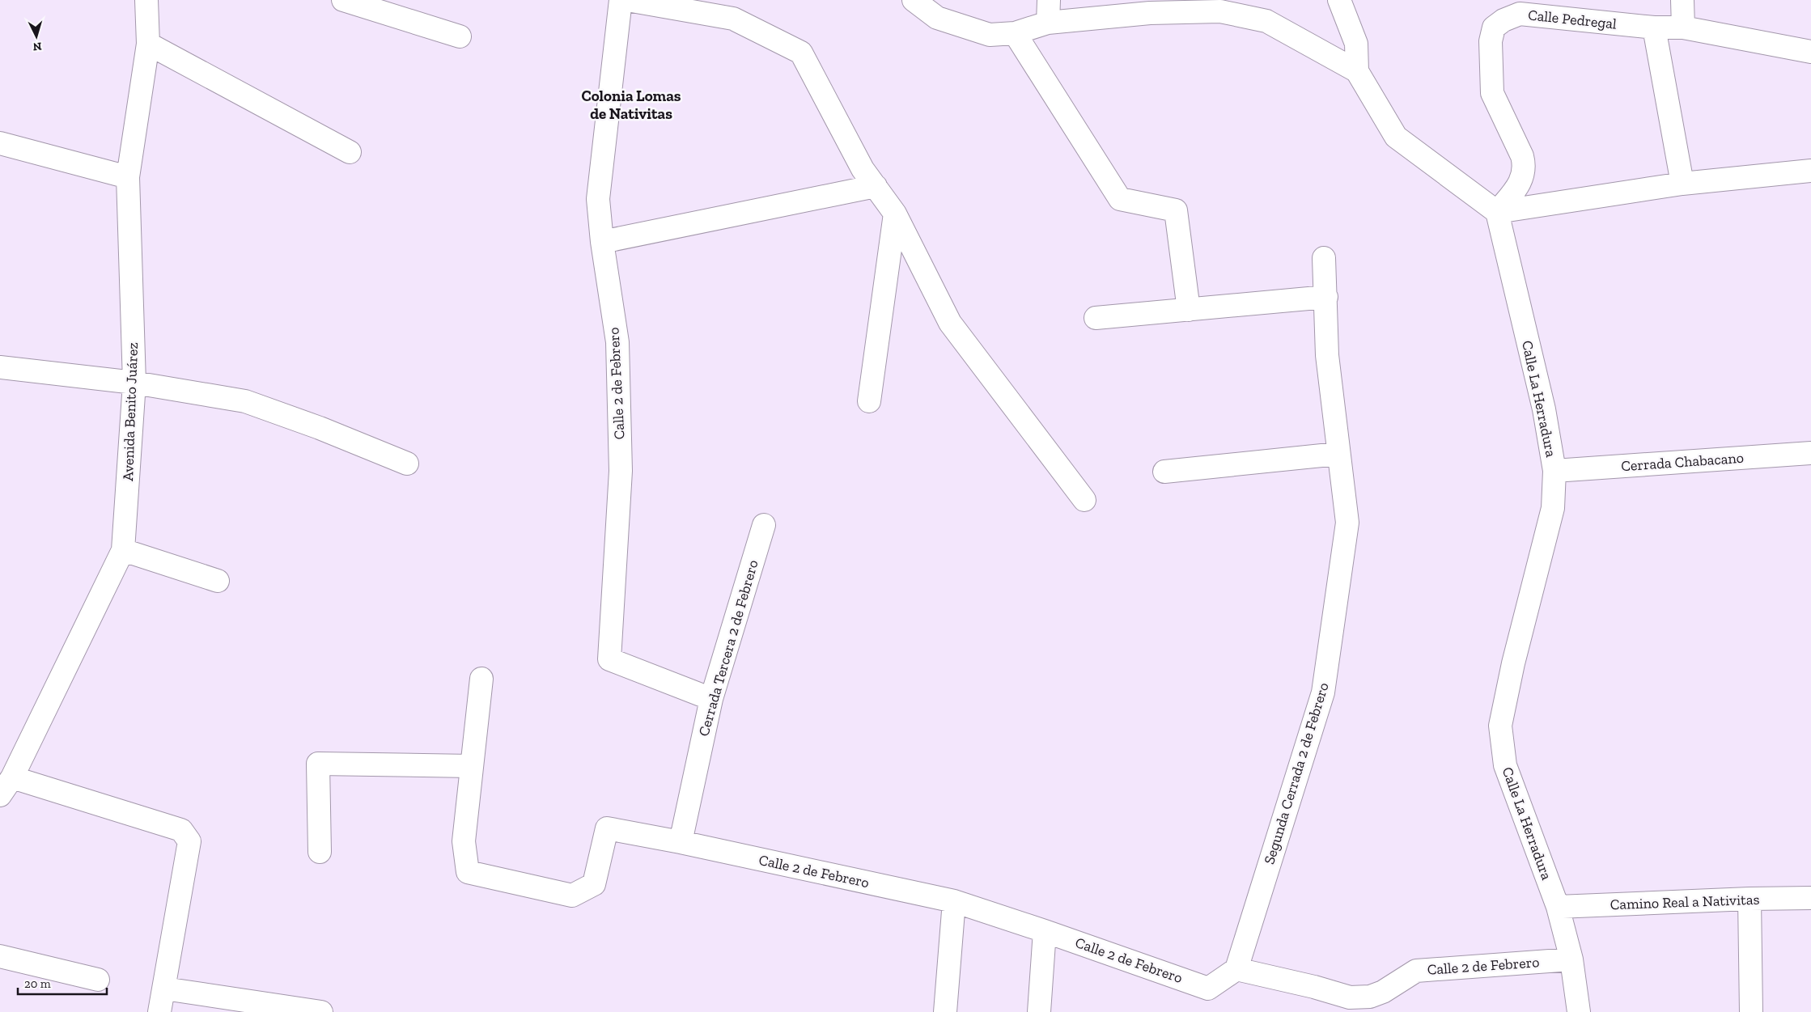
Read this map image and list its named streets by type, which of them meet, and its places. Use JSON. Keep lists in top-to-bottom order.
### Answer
{
  "streets": {
    "street": [
      "Calle Pedregal",
      "Calle 2 de Febrero",
      "Calle La Herradura",
      "Avenida Benito Juárez",
      "Cerrada Chabacano",
      "Cerrada Tercera 2 de Febrero",
      "Segunda Cerrada 2 de Febrero",
      "Camino Real a Nativitas"
    ]
  },
  "crossings": [
    ["Calle Pedregal", "Calle La Herradura"],
    ["Calle 2 de Febrero", "Calle La Herradura"],
    ["Calle 2 de Febrero", "Cerrada Tercera 2 de Febrero"],
    ["Calle 2 de Febrero", "Segunda Cerrada 2 de Febrero"],
    ["Calle La Herradura", "Cerrada Chabacano"],
    ["Calle La Herradura", "Camino Real a Nativitas"]
  ],
  "districts": ["Colonia Lomas de Nativitas"],
  "scale_bar": "20 m",
  "north": "bottom"
}
